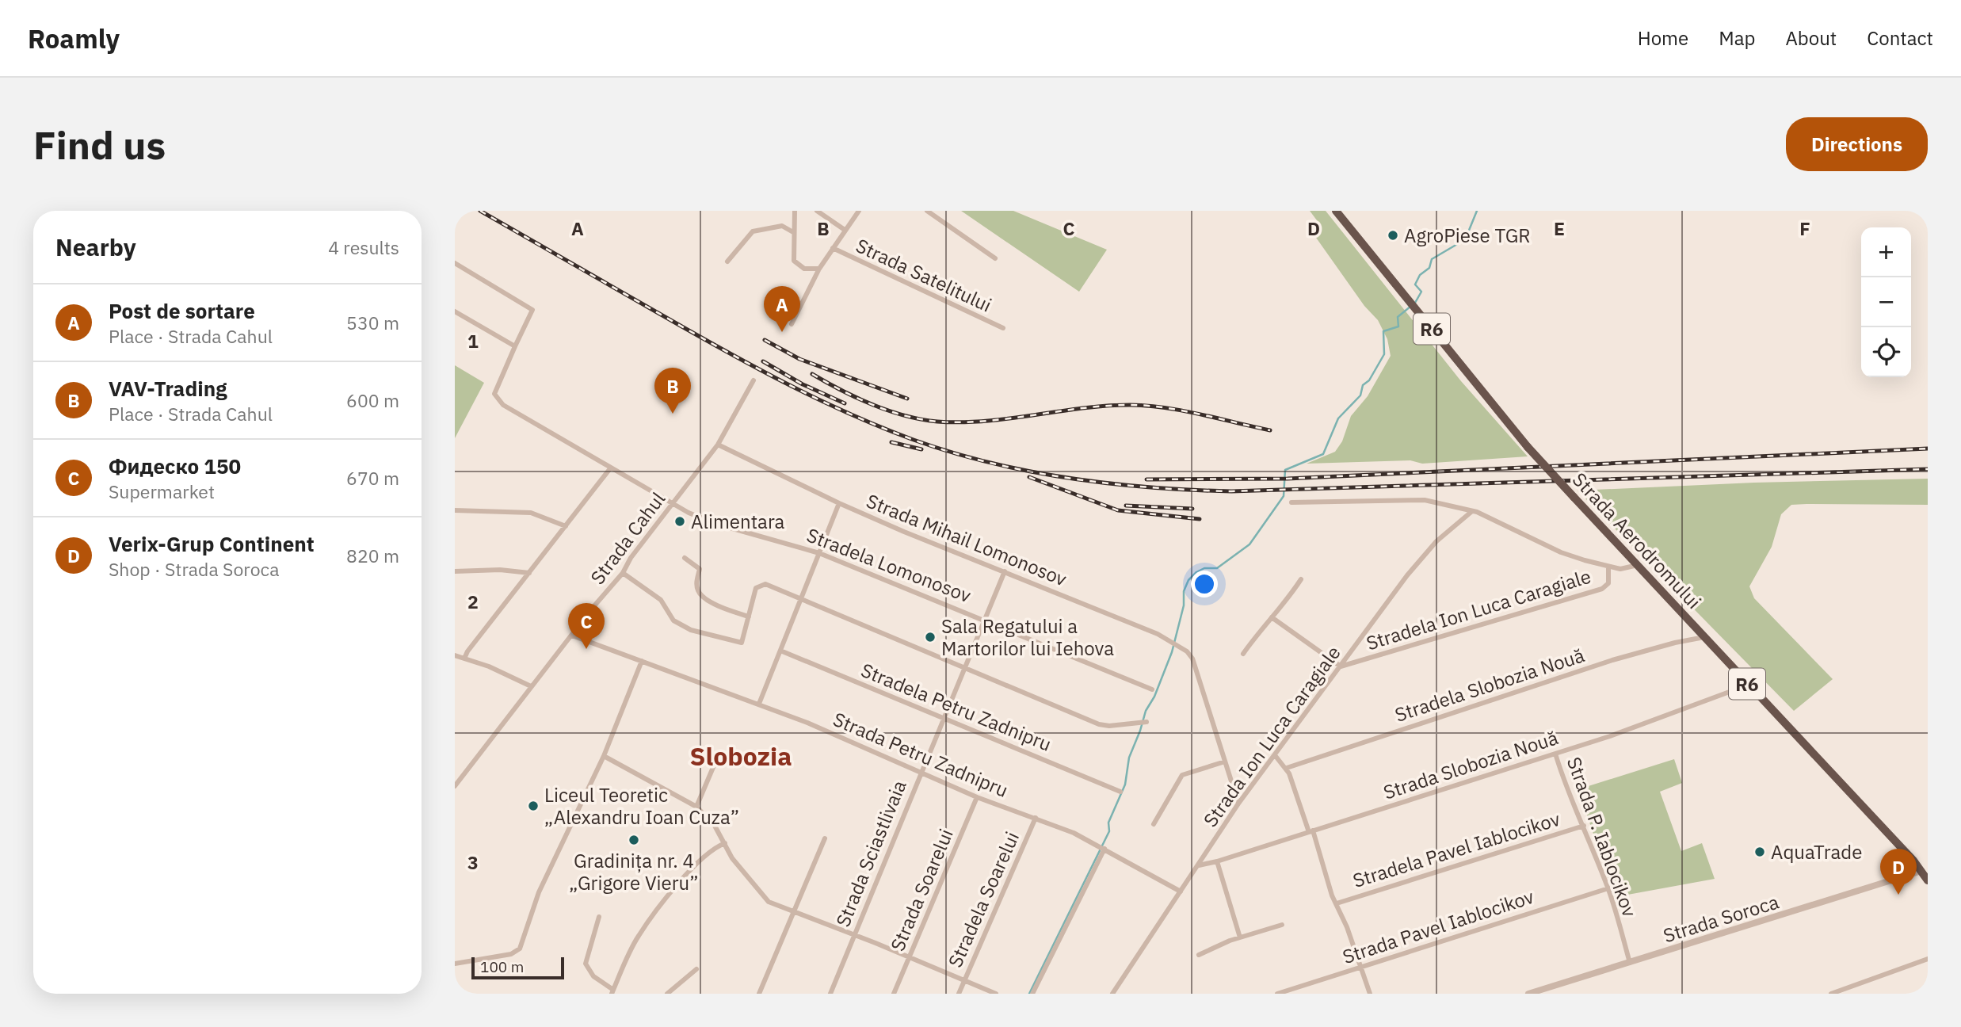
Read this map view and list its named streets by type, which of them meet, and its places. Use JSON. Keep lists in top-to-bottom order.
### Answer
{
  "streets": {
    "highway": ["R6", "Strada Aerodromului"],
    "street": [
      "Strada Satelitului",
      "Strada Cahul",
      "Strada Mihail Lomonosov",
      "Stradela Lomonosov",
      "Stradela Ion Luca Caragiale",
      "Stradela Slobozia Nouă",
      "Stradela Petru Zadnipru",
      "Strada Ion Luca Caragiale",
      "Strada Petru Zadnipru",
      "Strada Slobozia Nouă",
      "Strada P. Iablocikov",
      "Stradela Pavel Iablocikov",
      "Strada Sciastlivaia",
      "Strada Soarelui",
      "Stradela Soarelui",
      "Strada Soroca",
      "Strada Pavel Iablocikov"
    ]
  },
  "crossings": [
    ["Strada Cahul", "Strada Mihail Lomonosov"],
    ["Strada Cahul", "Stradela Lomonosov"],
    ["Strada Cahul", "Strada Petru Zadnipru"],
    ["Strada Mihail Lomonosov", "Strada Ion Luca Caragiale"],
    ["Strada Mihail Lomonosov", "Strada Sciastlivaia"],
    ["Strada Aerodromului", "Stradela Slobozia Nouă"],
    ["Strada Aerodromului", "Strada Slobozia Nouă"],
    ["Strada Aerodromului", "Strada Soroca"],
    ["Stradela Lomonosov", "Strada Sciastlivaia"],
    ["Stradela Ion Luca Caragiale", "Strada Ion Luca Caragiale"],
    ["Stradela Petru Zadnipru", "Strada Sciastlivaia"],
    ["Strada Ion Luca Caragiale", "Strada Petru Zadnipru"],
    ["Strada Ion Luca Caragiale", "Strada Slobozia Nouă"],
    ["Strada Petru Zadnipru", "Strada Sciastlivaia"],
    ["Strada Petru Zadnipru", "Strada Soarelui"],
    ["Strada Petru Zadnipru", "Stradela Soarelui"],
    ["Strada Slobozia Nouă", "Strada P. Iablocikov"],
    ["Strada P. Iablocikov", "Stradela Pavel Iablocikov"],
    ["Strada P. Iablocikov", "Strada Soroca"],
    ["Strada P. Iablocikov", "Strada Pavel Iablocikov"]
  ],
  "districts": ["Slobozia"],
  "places": [
    "AgroPiese TGR",
    "Alimentara",
    "Sala Regatului a Martorilor lui Iehova",
    "Liceul Teoretic „Alexandru Ioan Cuza”",
    "Gradinița nr. 4 „Grigore Vieru”",
    "AquaTrade"
  ],
  "scale_bar": "100 m",
  "page": {
    "header": "Roamly",
    "nav": [
      "Home",
      "Map",
      "About",
      "Contact"
    ],
    "buttons": "Directions",
    "title": "Find us",
    "heading": ["Nearby", "4 results"],
    "map_buttons": ["+", "−"],
    "list": [
      {
        "mark": "A",
        "name": "Post de sortare",
        "note": "Place · Strada Cahul",
        "value": "530 m"
      },
      {
        "mark": "B",
        "name": "VAV-Trading",
        "note": "Place · Strada Cahul",
        "value": "600 m"
      },
      {
        "mark": "C",
        "name": "Фидеско 150",
        "note": "Supermarket",
        "value": "670 m"
      },
      {
        "mark": "D",
        "name": "Verix-Grup Continent",
        "note": "Shop · Strada Soroca",
        "value": "820 m"
      }
    ],
    "pins": [
      "A",
      "B",
      "C",
      "D"
    ],
    "scale": "100 m"
  },
  "grid": {
    "columns": [
      "A",
      "B",
      "C",
      "D",
      "E",
      "F"
    ],
    "rows": ["1", "2", "3"]
  }
}
